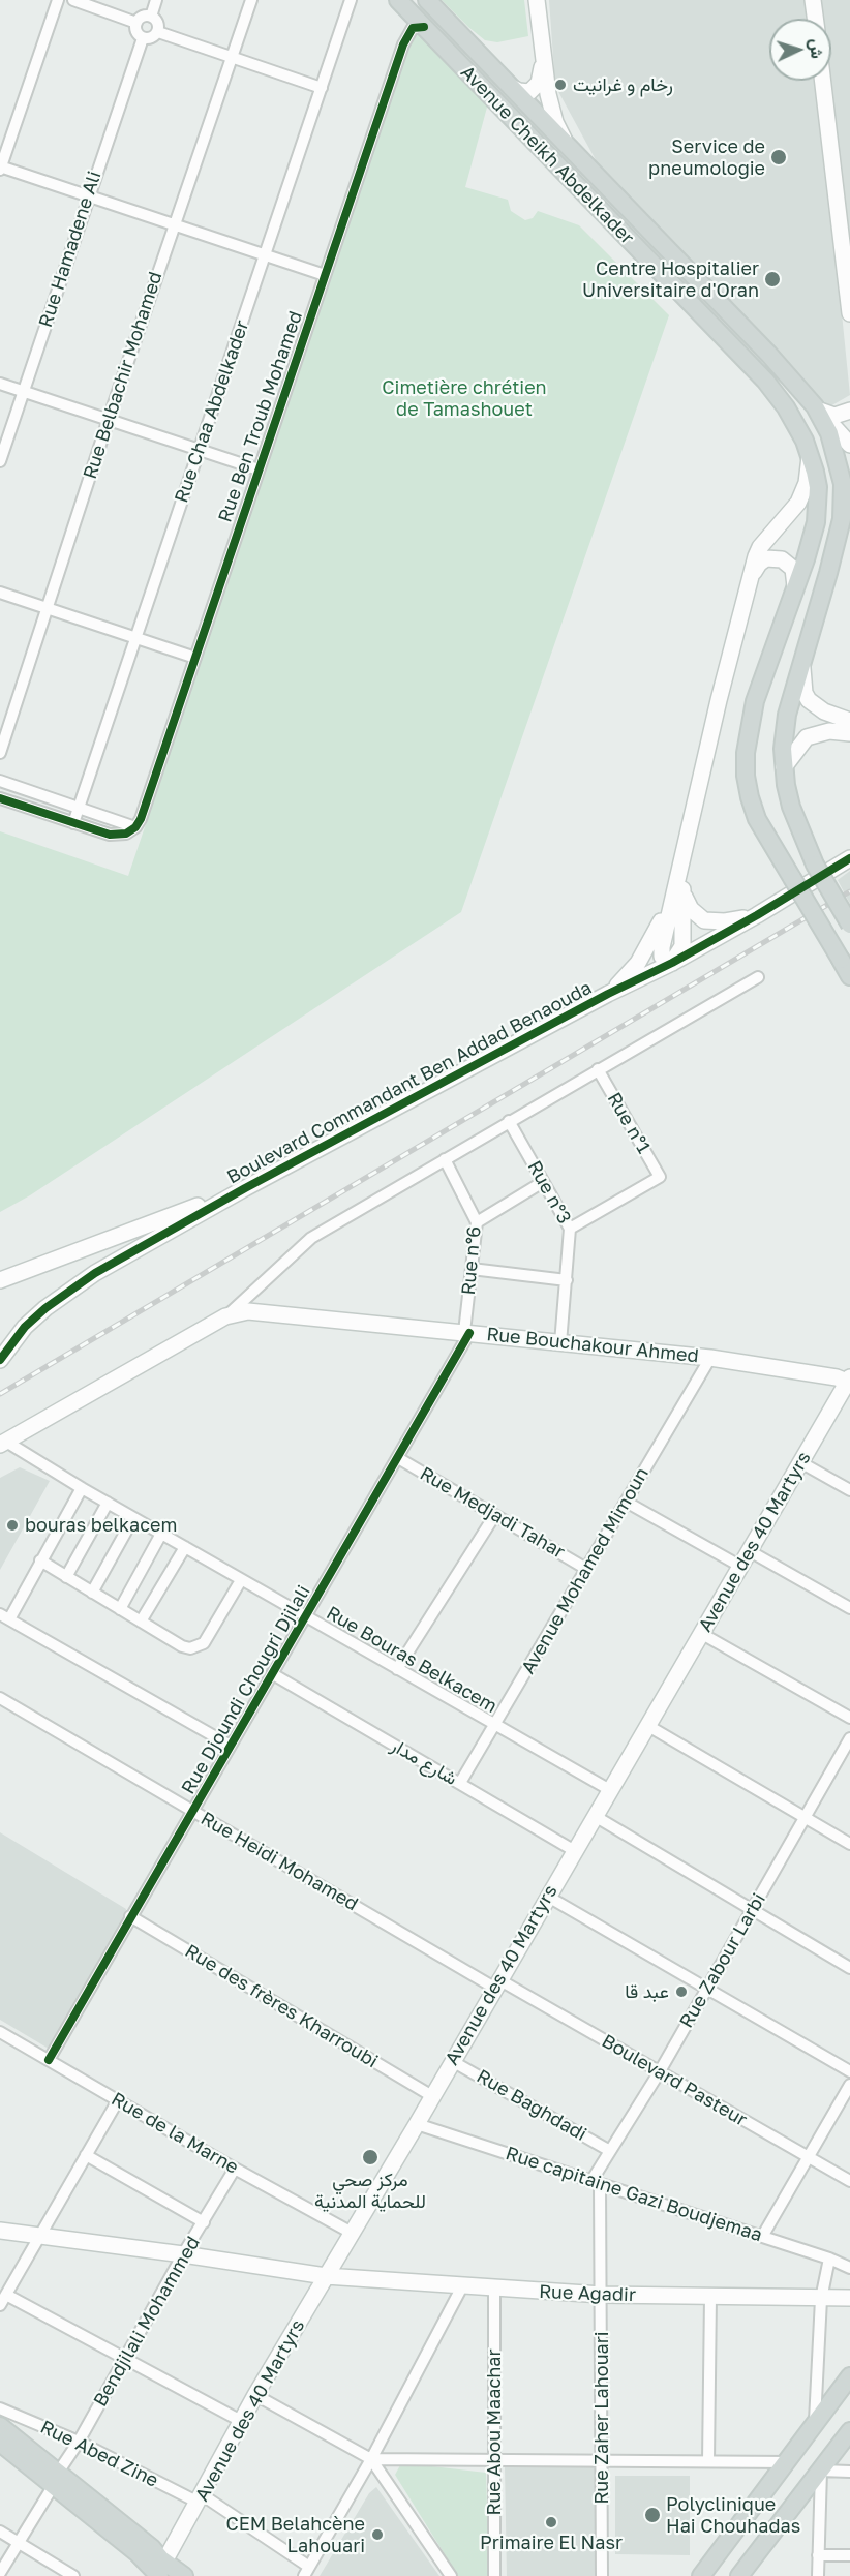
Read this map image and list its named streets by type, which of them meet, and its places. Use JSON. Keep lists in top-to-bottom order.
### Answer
{
  "streets": {
    "main road": ["Avenue Cheikh Abdelkader"],
    "street": [
      "Rue Hamadene Ali",
      "Rue Belbachir Mohamed",
      "Rue Chaa Abdelkader",
      "Rue Ben Troub Mohamed",
      "Boulevard Commandant Ben Addad Benaouda",
      "Rue n°1",
      "Rue n°3",
      "Rue n°6",
      "Rue Bouchakour Ahmed",
      "Rue Medjadi Tahar",
      "Avenue des 40 Martyrs",
      "Avenue Mohamed Mimoun",
      "Rue Bouras Belkacem",
      "Rue Djoundi Chougri Djilali",
      "شارع مدار",
      "Rue Heidi Mohamed",
      "Rue Zabour Larbi",
      "Rue des frères Kharroubi",
      "Boulevard Pasteur",
      "Rue Baghdadi",
      "Rue de la Marne",
      "Rue capitaine Gazi Boudjemaa",
      "Rue Agadir",
      "Bendjilali Mohammed",
      "Rue Zaher Lahouari",
      "Rue Abou Maachar",
      "Rue Abed Zine"
    ]
  },
  "crossings": [
    ["Avenue Cheikh Abdelkader", "Rue Ben Troub Mohamed"],
    ["Rue n°1", "Rue n°3"],
    ["Rue n°3", "Rue Bouchakour Ahmed"],
    ["Rue n°6", "Rue Bouchakour Ahmed"],
    ["Rue n°6", "Rue Djoundi Chougri Djilali"],
    ["Rue Bouchakour Ahmed", "Avenue des 40 Martyrs"],
    ["Rue Bouchakour Ahmed", "Avenue Mohamed Mimoun"],
    ["Rue Bouchakour Ahmed", "Rue Djoundi Chougri Djilali"],
    ["Rue Medjadi Tahar", "Avenue Mohamed Mimoun"],
    ["Rue Medjadi Tahar", "Rue Djoundi Chougri Djilali"],
    ["Avenue des 40 Martyrs", "Rue Bouras Belkacem"],
    ["Avenue des 40 Martyrs", "شارع مدار"],
    ["Avenue des 40 Martyrs", "Rue Heidi Mohamed"],
    ["Avenue des 40 Martyrs", "Rue des frères Kharroubi"],
    ["Avenue des 40 Martyrs", "Boulevard Pasteur"],
    ["Avenue des 40 Martyrs", "Rue Baghdadi"],
    ["Avenue des 40 Martyrs", "Rue de la Marne"],
    ["Avenue des 40 Martyrs", "Rue capitaine Gazi Boudjemaa"],
    ["Avenue des 40 Martyrs", "Rue Agadir"],
    ["Avenue des 40 Martyrs", "Rue Abed Zine"],
    ["Avenue Mohamed Mimoun", "Rue Bouras Belkacem"],
    ["Avenue Mohamed Mimoun", "شارع مدار"],
    ["Rue Bouras Belkacem", "Rue Djoundi Chougri Djilali"],
    ["Rue Djoundi Chougri Djilali", "شارع مدار"],
    ["Rue Djoundi Chougri Djilali", "Rue Heidi Mohamed"],
    ["Rue Djoundi Chougri Djilali", "Rue des frères Kharroubi"],
    ["Rue Djoundi Chougri Djilali", "Rue de la Marne"],
    ["Rue Heidi Mohamed", "Boulevard Pasteur"],
    ["Rue Zabour Larbi", "Boulevard Pasteur"],
    ["Rue Zabour Larbi", "Rue Baghdadi"],
    ["Rue Zabour Larbi", "Rue capitaine Gazi Boudjemaa"],
    ["Rue Zabour Larbi", "Rue Zaher Lahouari"],
    ["Rue de la Marne", "Bendjilali Mohammed"],
    ["Rue capitaine Gazi Boudjemaa", "Rue Zaher Lahouari"],
    ["Rue Agadir", "Bendjilali Mohammed"],
    ["Rue Agadir", "Rue Zaher Lahouari"],
    ["Rue Agadir", "Rue Abou Maachar"],
    ["Bendjilali Mohammed", "Rue Abed Zine"]
  ],
  "parks": ["Cimetière chrétien de Tamashouet"],
  "places": [
    "رخام و غرانيت",
    "Service de pneumologie",
    "Centre Hospitalier Universitaire d'Oran",
    "bouras belkacem",
    "عبد قا",
    "مركز صحي للحماية المدنية",
    "Polyclinique Hai Chouhadas",
    "Primaire El Nasr",
    "CEM Belahcène Lahouari"
  ],
  "north": "right"
}
